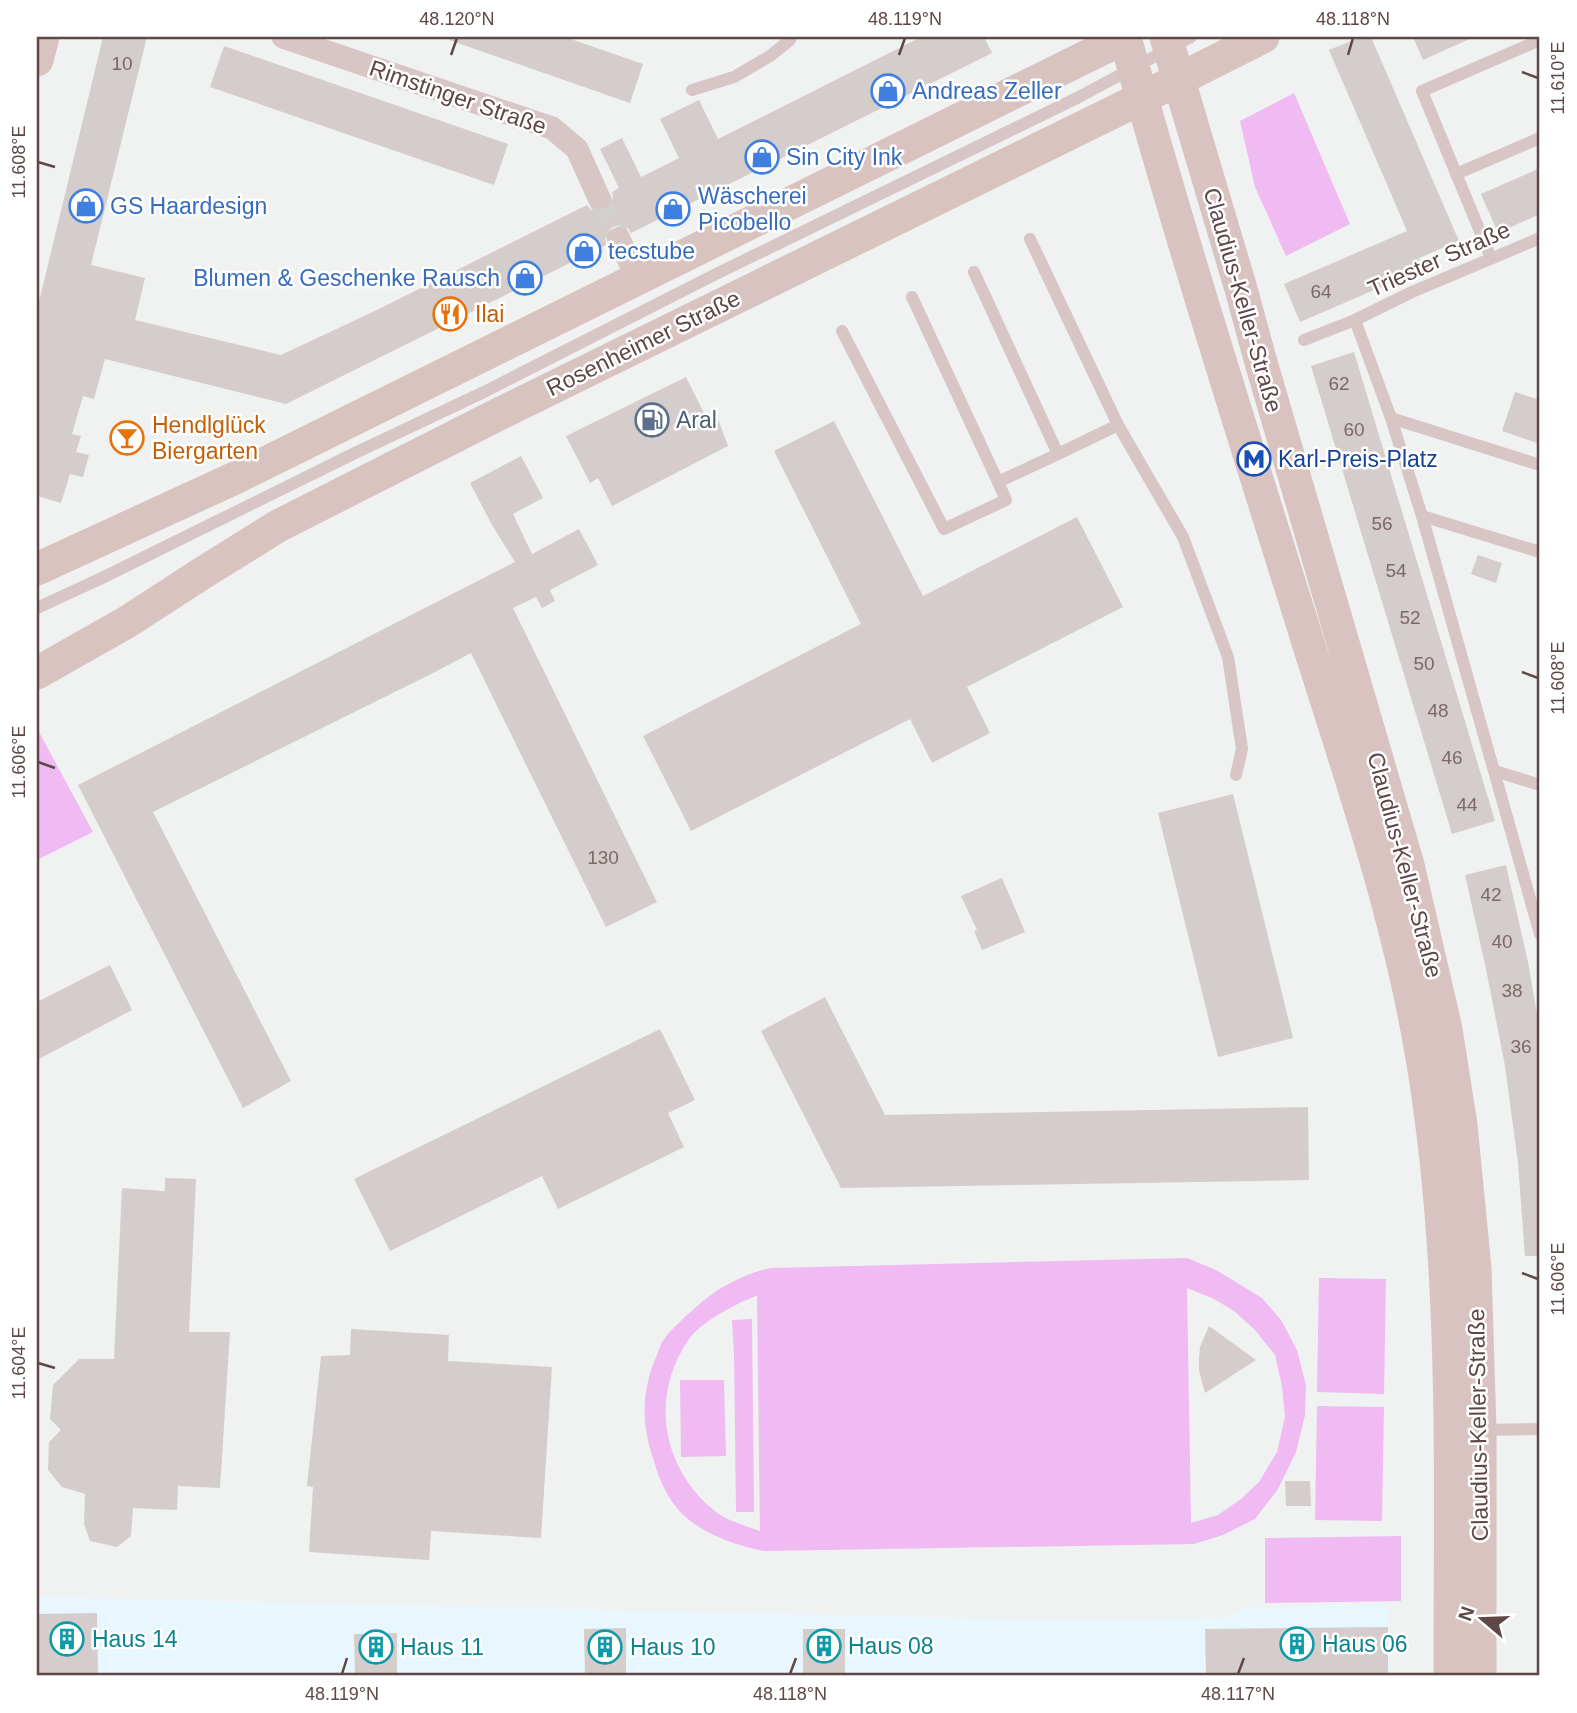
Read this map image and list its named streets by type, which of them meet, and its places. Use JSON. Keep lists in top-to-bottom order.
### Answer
{
  "streets": {
    "main road": ["Claudius-Keller-Straße", "Rosenheimer Straße"],
    "street": ["Rimstinger Straße"],
    "lane": ["Triester Straße"]
  },
  "crossings": [
    ["Claudius-Keller-Straße", "Rosenheimer Straße"]
  ],
  "places": {
    "shop": [
      "Andreas Zeller",
      "Sin City Ink",
      "GS Haardesign",
      "Wäscherei Picobello",
      "tecstube",
      "Blumen & Geschenke Rausch"
    ],
    "restaurant": ["Ilai"],
    "fuel station": ["Aral"],
    "bar": ["Hendlglück Biergarten"],
    "metro station": ["Karl-Preis-Platz"],
    "building": [
      "Haus 14",
      "Haus 06",
      "Haus 08",
      "Haus 11",
      "Haus 10"
    ]
  },
  "house_numbers": [
    "10",
    "64",
    "62",
    "60",
    "56",
    "54",
    "52",
    "50",
    "48",
    "46",
    "44",
    "130",
    "42",
    "40",
    "38",
    "36"
  ],
  "north": "left",
  "coordinates": [
    "48.120°N",
    "48.119°N",
    "48.118°N",
    "11.610°E",
    "11.608°E",
    "11.606°E",
    "11.604°E",
    "48.117°N"
  ]
}
